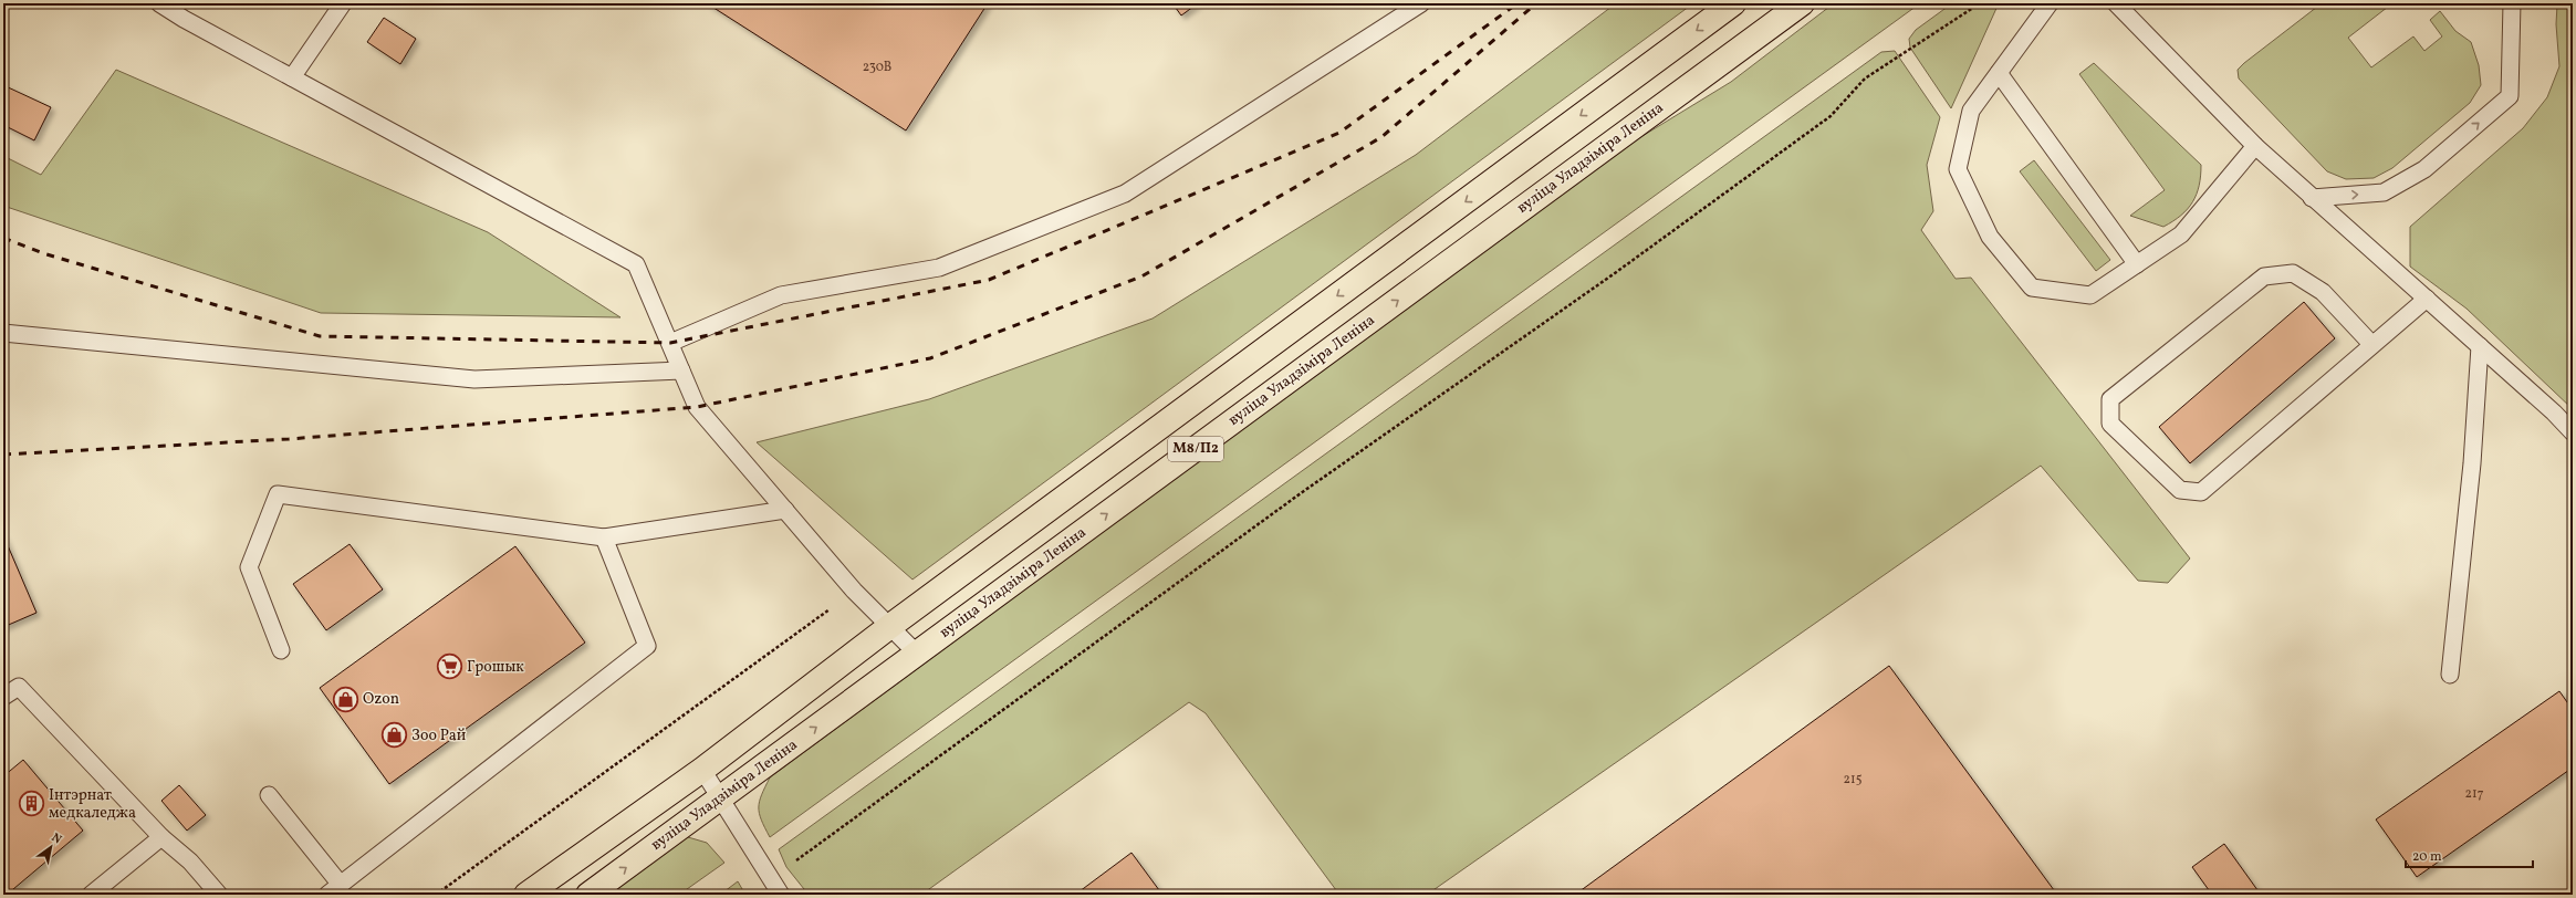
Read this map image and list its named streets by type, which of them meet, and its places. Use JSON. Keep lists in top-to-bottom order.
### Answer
{
  "streets": {
    "main road": ["вуліца Уладзіміра Леніна", "М8/П2"]
  },
  "places": {
    "supermarket": ["Грошык"],
    "shop": ["Ozon", "Зоо Рай"],
    "building": ["Інтэрнат медкаледжа"]
  },
  "house_numbers": ["230В", "215", "217"],
  "scale_bar": "20 m",
  "north": "top right"
}
